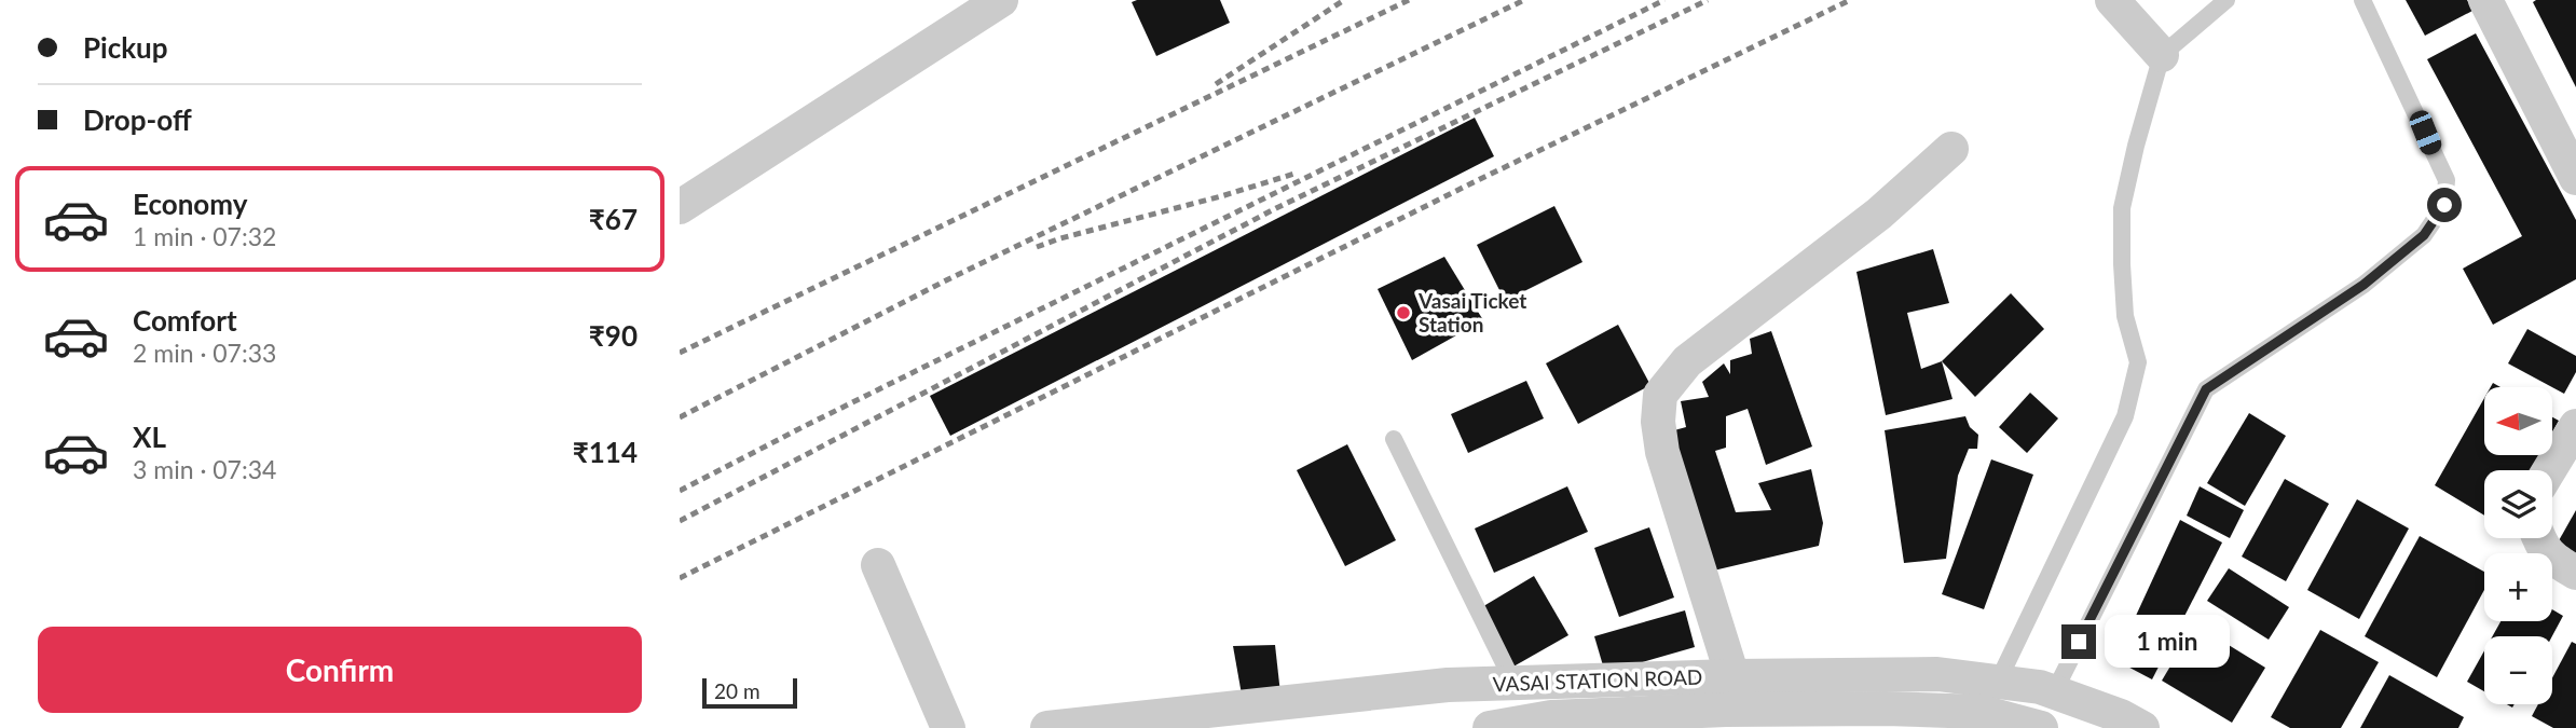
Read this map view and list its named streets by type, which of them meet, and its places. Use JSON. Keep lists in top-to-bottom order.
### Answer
{
  "streets": {
    "street": ["VASAI STATION ROAD"]
  },
  "places": ["Vasai Ticket Station"],
  "scale_bar": "20 m",
  "north": "left",
  "page": {
    "banner": ["Pickup", "Drop-off"],
    "list": [
      {
        "name": "Economy",
        "note": "1 min · 07:32",
        "value": "₹67"
      },
      {
        "name": "Comfort",
        "note": "2 min · 07:33",
        "value": "₹90"
      },
      {
        "name": "XL",
        "note": "3 min · 07:34",
        "value": "₹114"
      }
    ],
    "map_buttons": ["+", "−"],
    "buttons": "Confirm",
    "bubble": "1 min",
    "scale": "20 m"
  }
}
